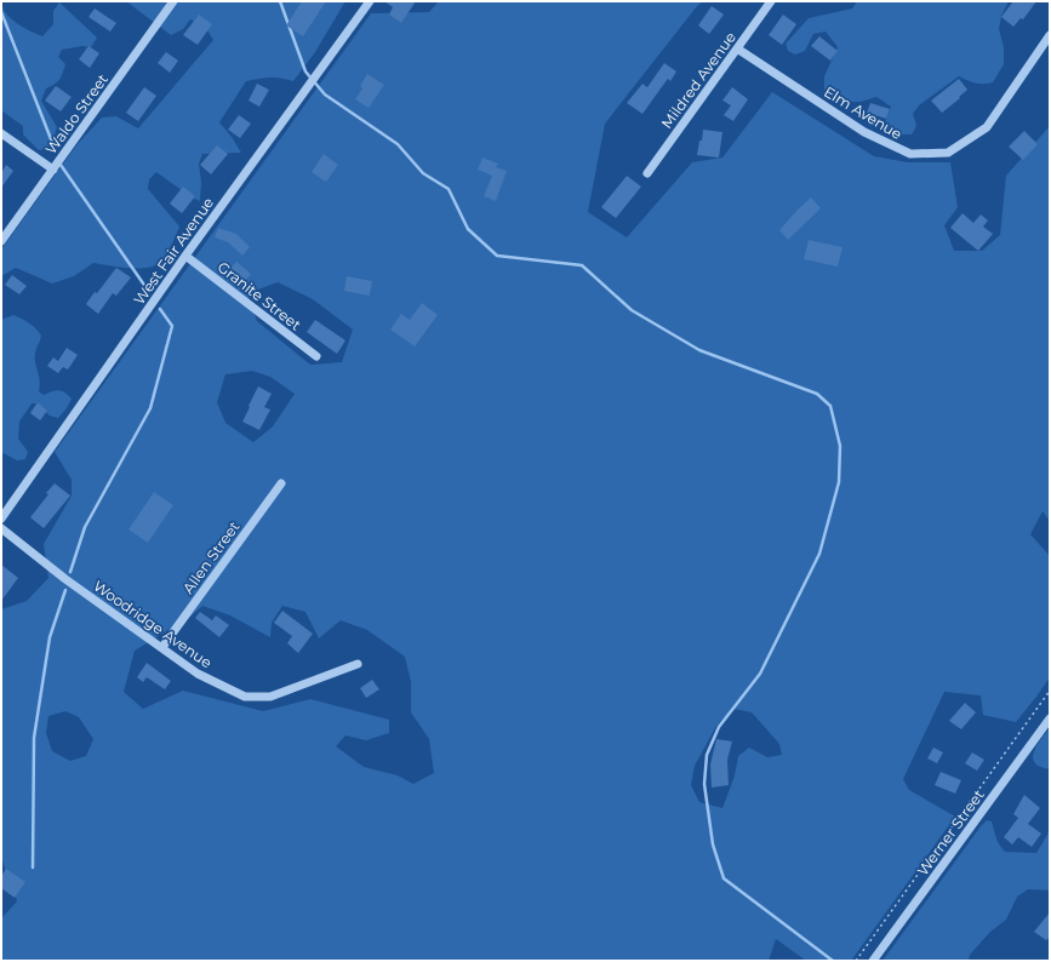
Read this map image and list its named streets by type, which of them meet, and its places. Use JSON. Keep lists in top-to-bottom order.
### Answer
{
  "streets": {
    "street": [
      "Mildred Avenue",
      "Elm Avenue",
      "Waldo Street",
      "West Fair Avenue",
      "Granite Street",
      "Allen Street",
      "Woodridge Avenue",
      "Werner Street"
    ]
  },
  "crossings": [
    ["Mildred Avenue", "Elm Avenue"],
    ["West Fair Avenue", "Granite Street"],
    ["Allen Street", "Woodridge Avenue"]
  ]
}
